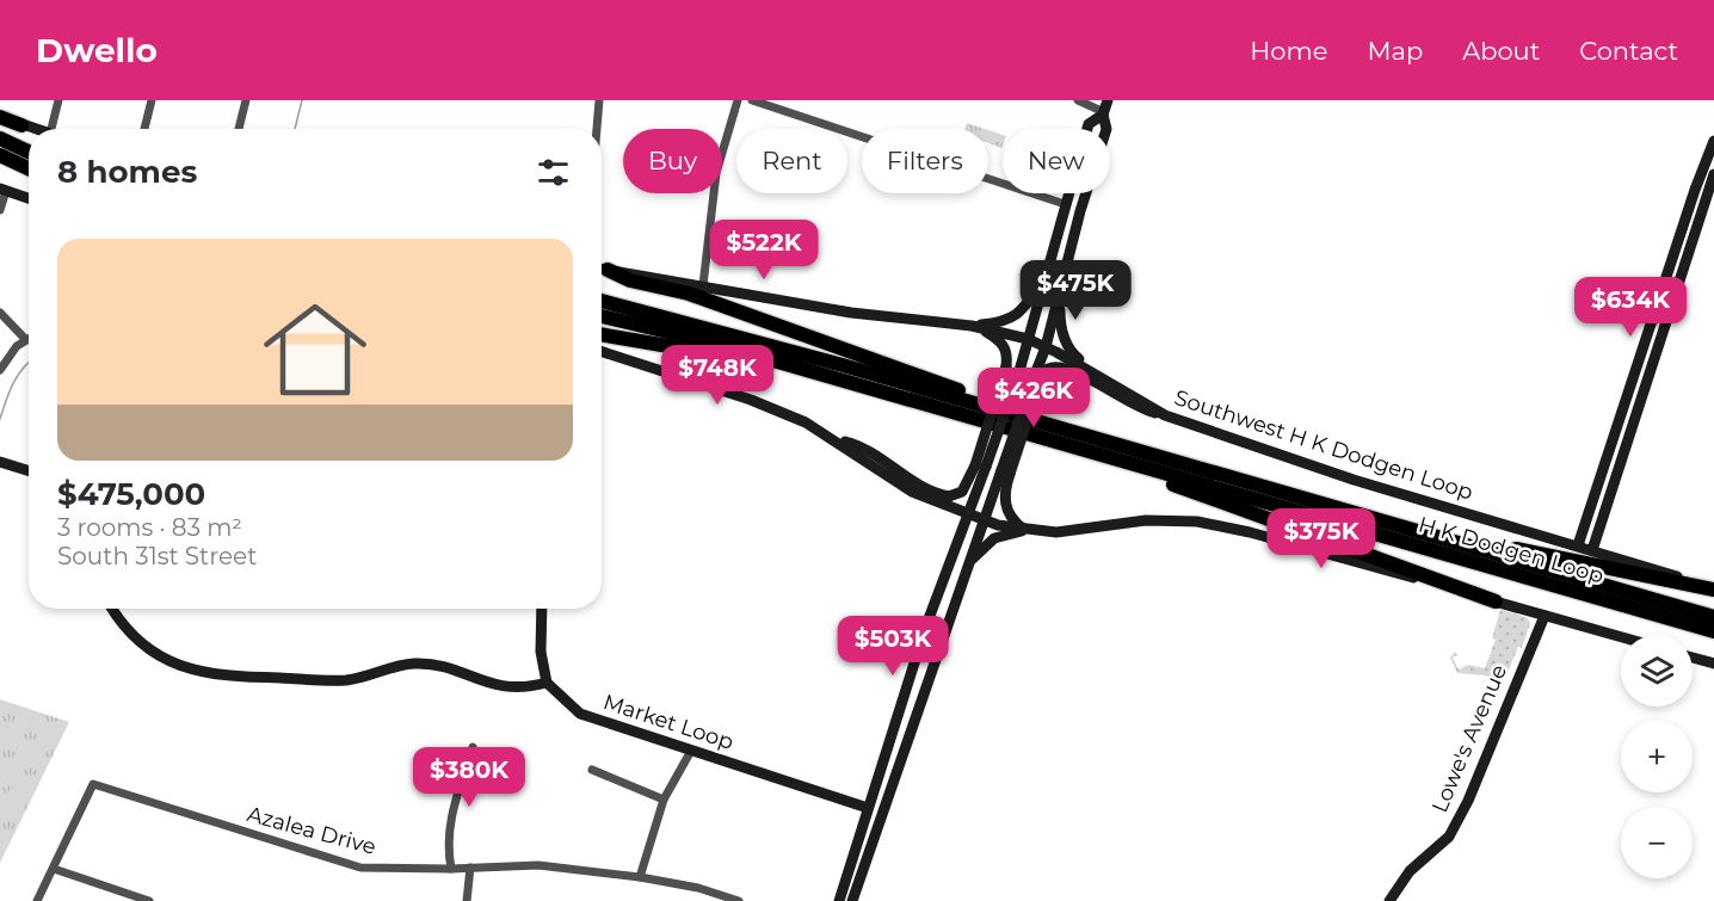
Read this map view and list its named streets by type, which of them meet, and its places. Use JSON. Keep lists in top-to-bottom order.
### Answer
{
  "streets": {
    "highway": ["H K Dodgen Loop"],
    "main road": ["Southwest H K Dodgen Loop", "Market Loop", "Lowe's Avenue"],
    "street": ["Azalea Drive"]
  },
  "page": {
    "header": "Dwello",
    "nav": [
      "Home",
      "Map",
      "About",
      "Contact"
    ],
    "chip": [
      "Buy",
      "Rent",
      "Filters",
      "New"
    ],
    "heading": "8 homes",
    "list": [
      {
        "name": "$475,000",
        "note": "3 rooms · 83 m² · South 31st Street"
      }
    ],
    "price": [
      "$522K",
      "$475K",
      "$634K",
      "$748K",
      "$426K",
      "$375K",
      "$503K",
      "$380K"
    ],
    "map_buttons": ["+", "−"]
  }
}
